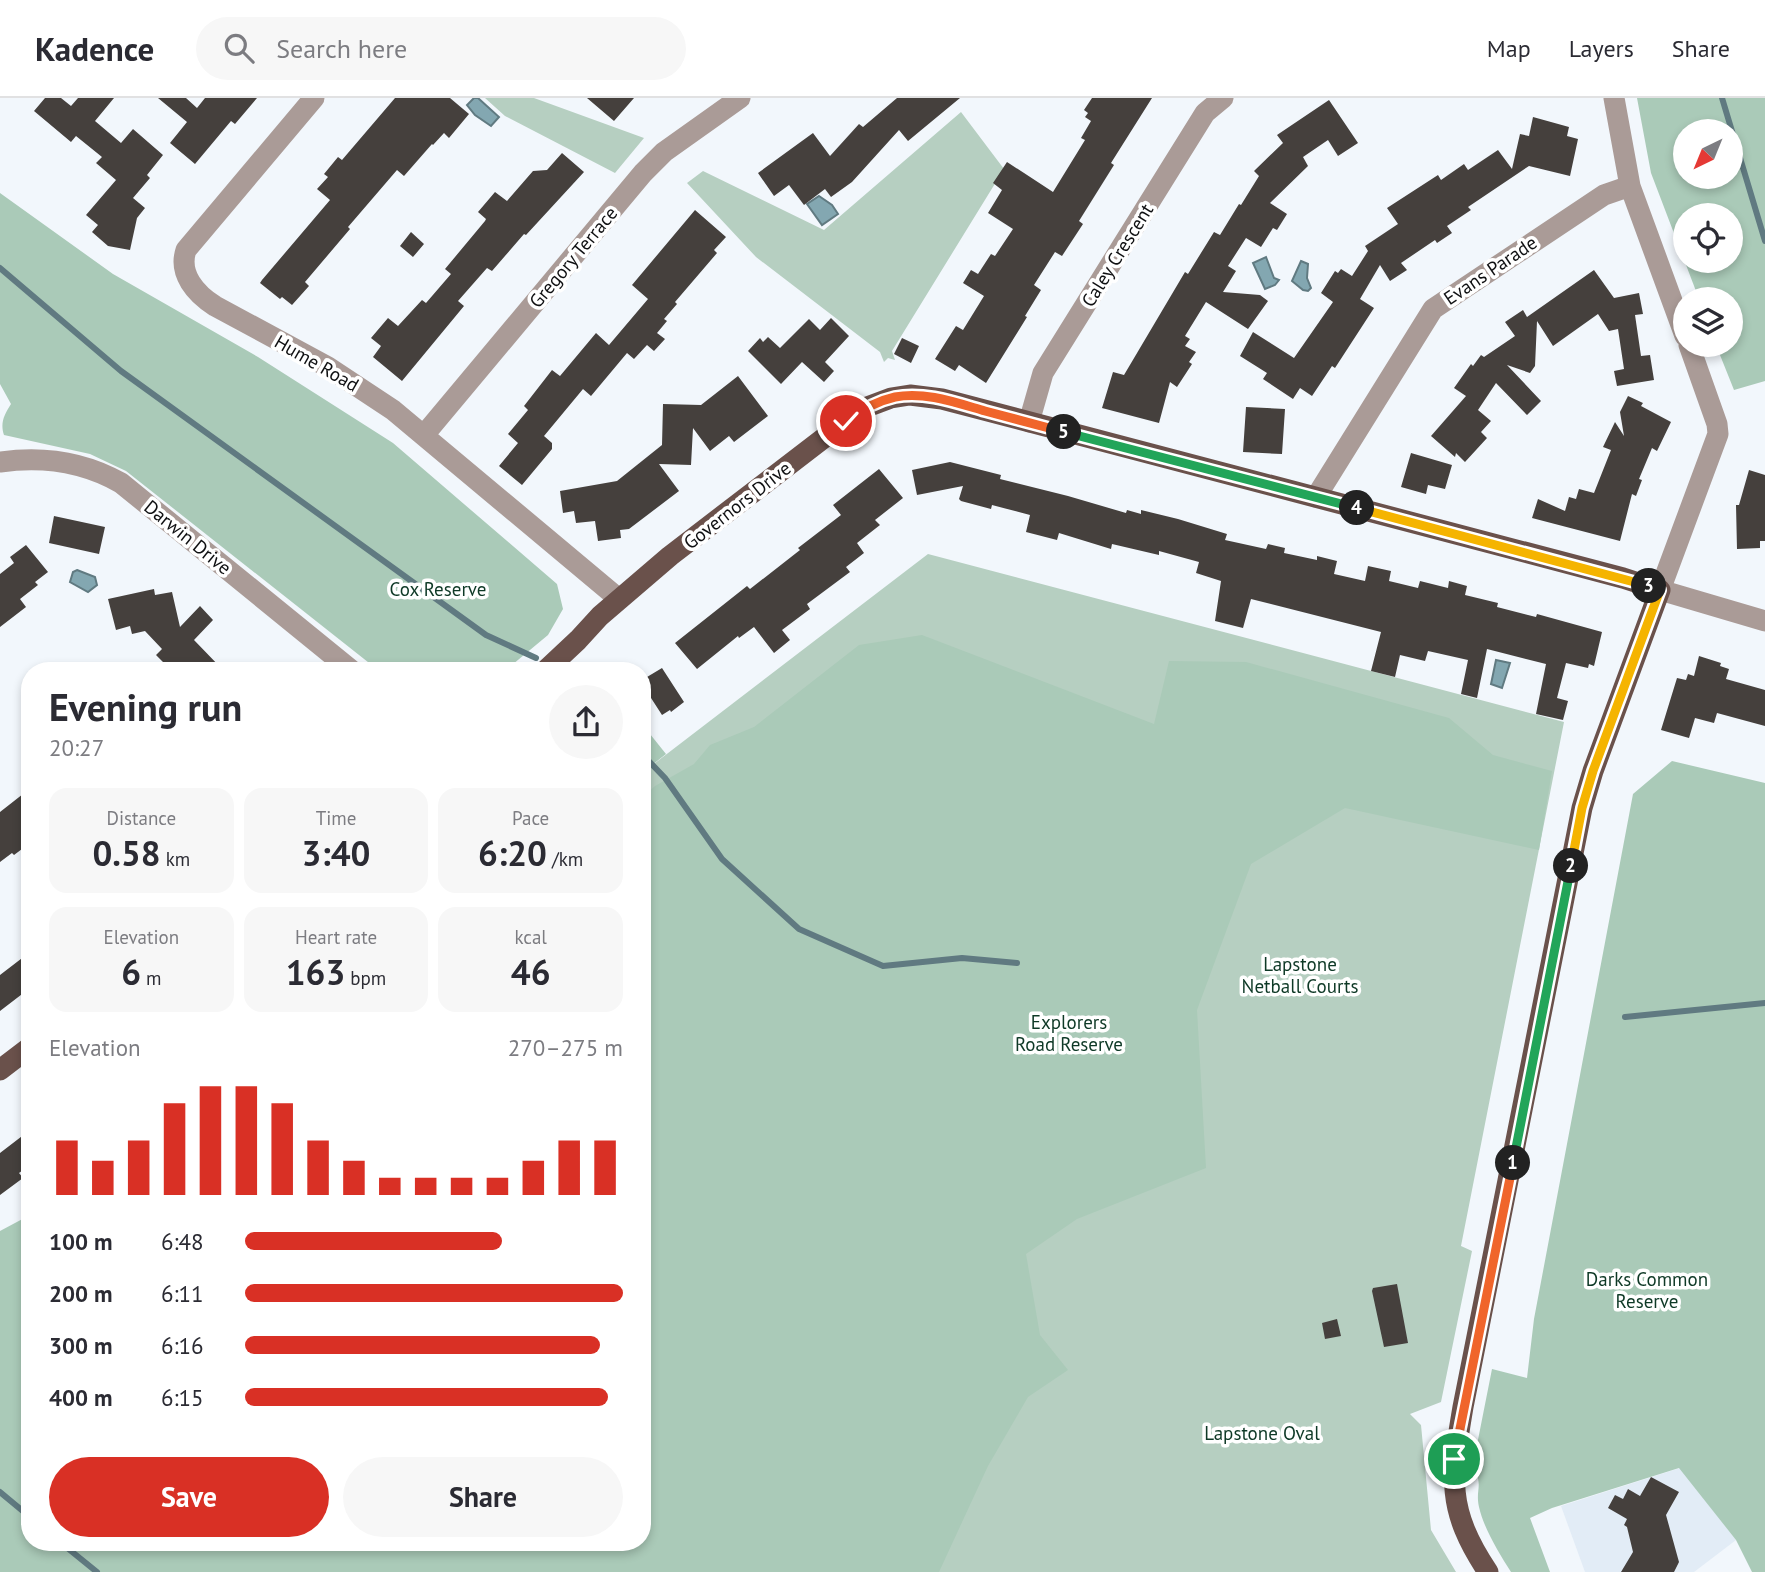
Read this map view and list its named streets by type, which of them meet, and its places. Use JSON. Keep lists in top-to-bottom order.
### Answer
{
  "streets": {
    "main road": ["Governors Drive"],
    "street": [
      "Caley Crescent",
      "Gregory Terrace",
      "Evans Parade",
      "Hume Road",
      "Darwin Drive"
    ]
  },
  "crossings": [
    ["Caley Crescent", "Governors Drive"],
    ["Gregory Terrace", "Hume Road"],
    ["Evans Parade", "Governors Drive"],
    ["Hume Road", "Governors Drive"]
  ],
  "parks": [
    "Cox Reserve",
    "Lapstone Netball Courts",
    "Explorers Road Reserve",
    "Darks Common Reserve",
    "Lapstone Oval"
  ],
  "north": "bottom left",
  "page": {
    "header": "Kadence",
    "search": "Search here",
    "nav": ["Map", "Layers", "Share"],
    "pins": [
      "5",
      "4",
      "3",
      "2",
      "1"
    ],
    "heading": ["Evening run", "20:27"],
    "stats": [
      ["Distance", "0.58 km"],
      ["Time", "3:40"],
      ["Pace", "6:20 /km"],
      ["Elevation", "6 m"],
      ["Heart rate", "163 bpm"],
      ["kcal", "46"]
    ],
    "chart": ["Elevation", "270–275 m"],
    "list": [
      {
        "name": "100 m",
        "note": "6:48"
      },
      {
        "name": "200 m",
        "note": "6:11"
      },
      {
        "name": "300 m",
        "note": "6:16"
      },
      {
        "name": "400 m",
        "note": "6:15"
      }
    ],
    "buttons": ["Save", "Share"]
  }
}
